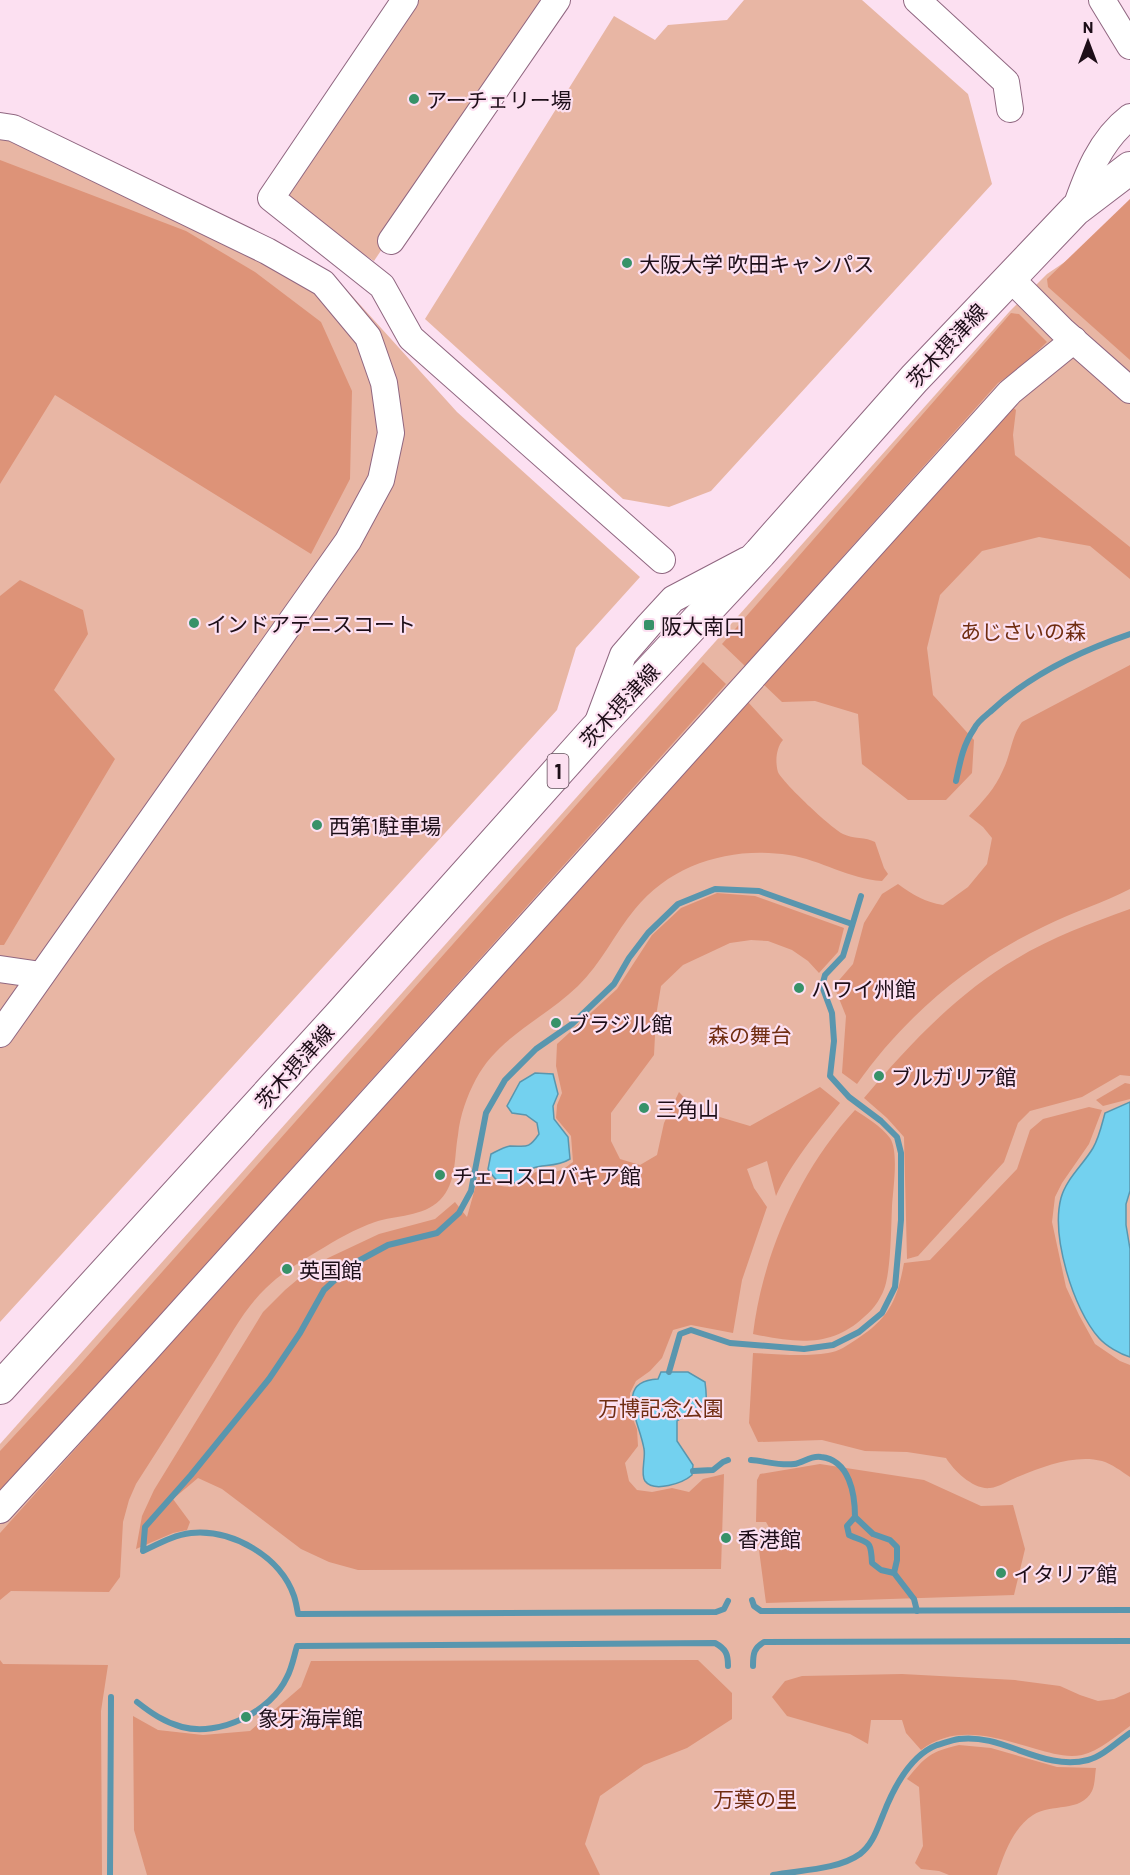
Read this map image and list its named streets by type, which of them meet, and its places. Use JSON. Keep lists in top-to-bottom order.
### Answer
{
  "streets": {
    "main road": ["茨木摂津線", "1"]
  },
  "parks": [
    "あじさいの森",
    "森の舞台",
    "万博記念公園",
    "万葉の里"
  ],
  "places": {
    "other": [
      "アーチェリー場",
      "大阪大学 吹田キャンパス",
      "インドアテニスコート",
      "西第1駐車場",
      "ハワイ州館",
      "ブラジル館",
      "ブルガリア館",
      "三角山",
      "チェコスロバキア館",
      "英国館",
      "香港館",
      "イタリア館",
      "象牙海岸館"
    ],
    "transit": ["阪大南口"]
  },
  "north": "top"
}
